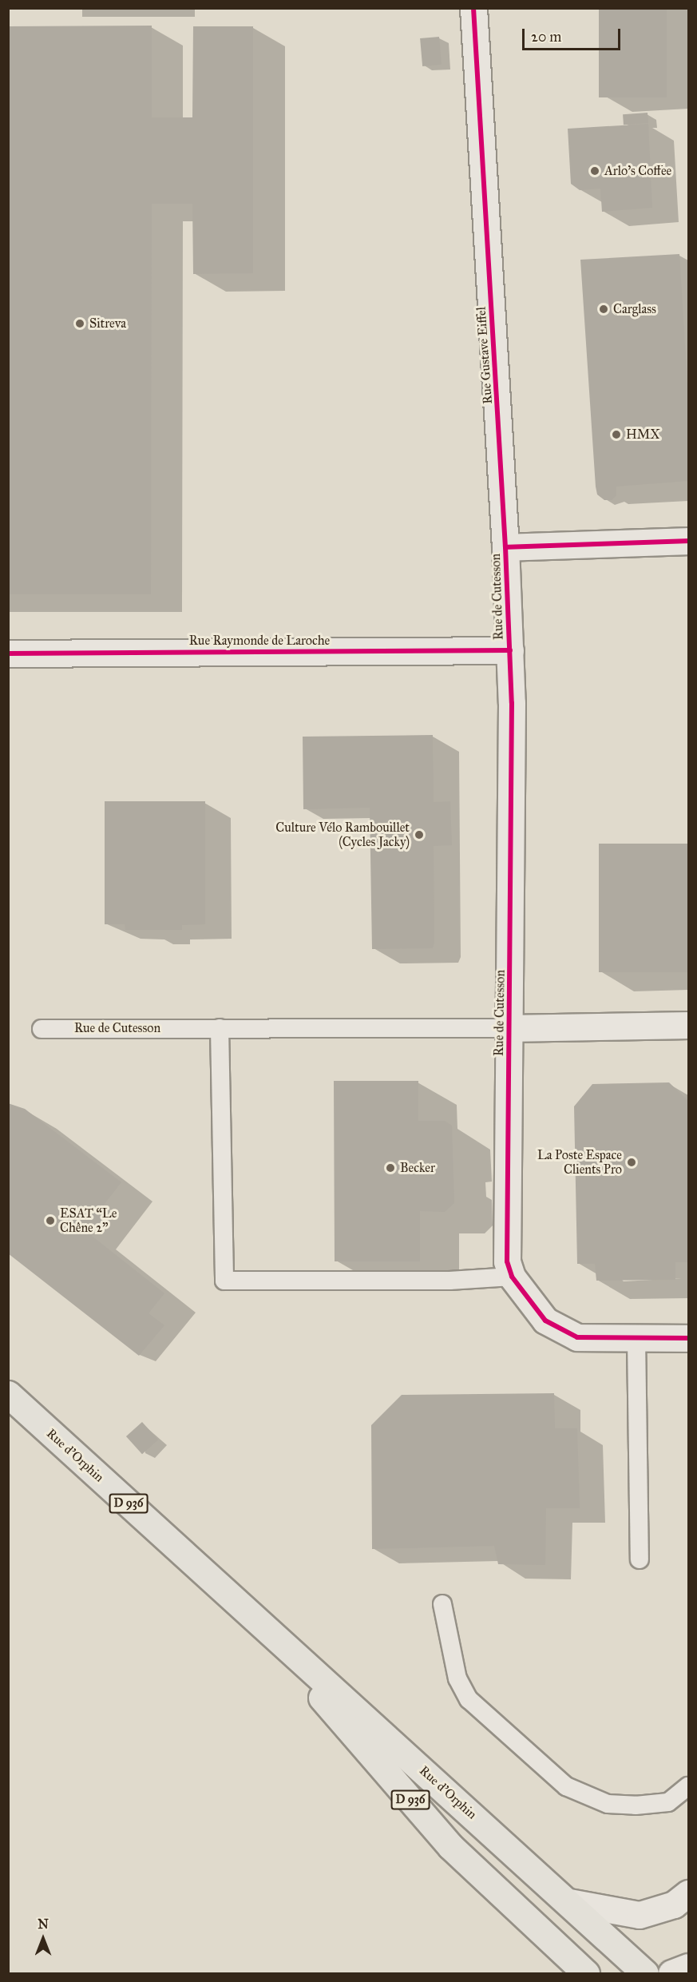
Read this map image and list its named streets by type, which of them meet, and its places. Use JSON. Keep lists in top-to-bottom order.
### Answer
{
  "streets": {
    "main road": ["Rue d'Orphin", "D 936"],
    "street": ["Rue Gustave Eiffel", "Rue de Cutesson", "Rue Raymonde de Laroche"]
  },
  "crossings": [
    ["Rue Gustave Eiffel", "Rue de Cutesson"],
    ["Rue de Cutesson", "Rue Raymonde de Laroche"]
  ],
  "places": [
    "Arlo's Coffee",
    "Carglass",
    "Sitreva",
    "HMX",
    "Culture Vélo Rambouillet (Cycles Jacky)",
    "La Poste Espace Clients Pro",
    "Becker",
    "ESAT “Le Chêne 2”"
  ],
  "scale_bar": "20 m",
  "north": "top"
}
